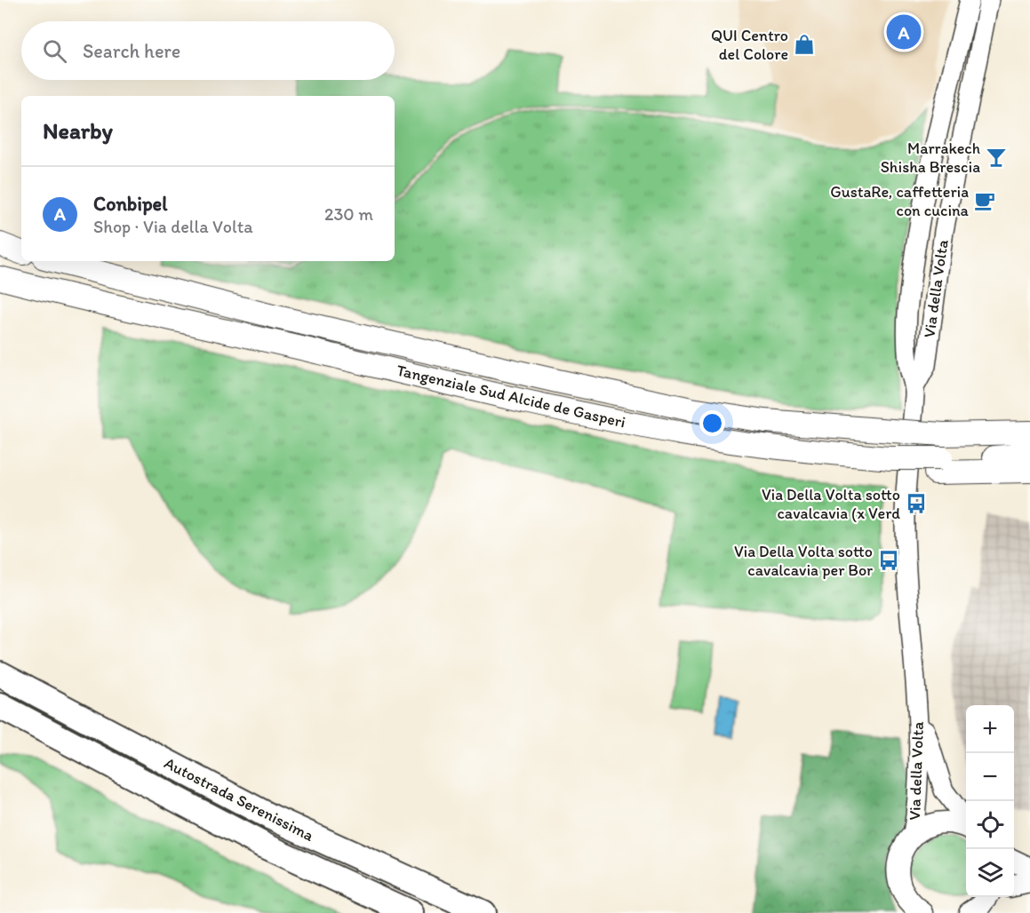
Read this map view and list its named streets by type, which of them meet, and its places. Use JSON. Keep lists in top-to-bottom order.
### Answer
{
  "streets": {
    "highway": ["Tangenziale Sud Alcide de Gasperi", "Autostrada Serenissima"],
    "main road": ["Via della Volta"]
  },
  "places": {
    "shop": ["QUI Centro del Colore"],
    "bar": ["Marrakech Shisha Brescia"],
    "cafe": ["GustaRe, caffetteria con cucina"],
    "bus stop": ["Via Della Volta sotto cavalcavia (x Verd", "Via Della Volta sotto cavalcavia per Bor"]
  },
  "page": {
    "pins": "A",
    "search": "Search here",
    "heading": "Nearby",
    "list": [
      {
        "mark": "A",
        "name": "Conbipel",
        "note": "Shop · Via della Volta",
        "value": "230 m"
      }
    ],
    "map_buttons": ["+", "−"]
  }
}
